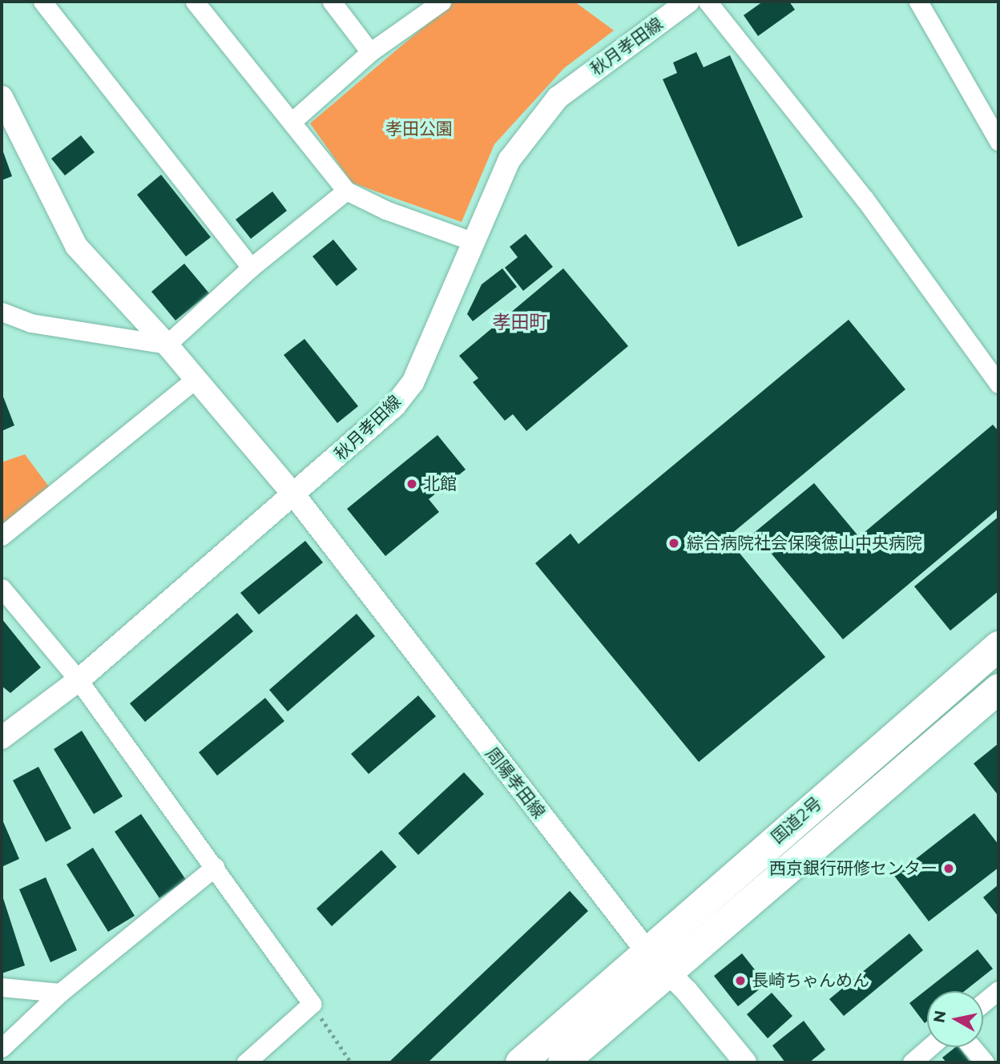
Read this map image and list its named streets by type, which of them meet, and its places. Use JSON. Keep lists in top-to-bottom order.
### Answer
{
  "streets": {
    "highway": ["国道2号"],
    "street": ["秋月孝田線", "周陽孝田線"]
  },
  "crossings": [
    ["秋月孝田線", "周陽孝田線"],
    ["周陽孝田線", "国道2号"]
  ],
  "districts": ["孝田町"],
  "parks": ["孝田公園"],
  "places": [
    "北館",
    "綜合病院社会保険徳山中央病院",
    "西京銀行研修センター",
    "長崎ちゃんめん"
  ],
  "north": "left"
}
